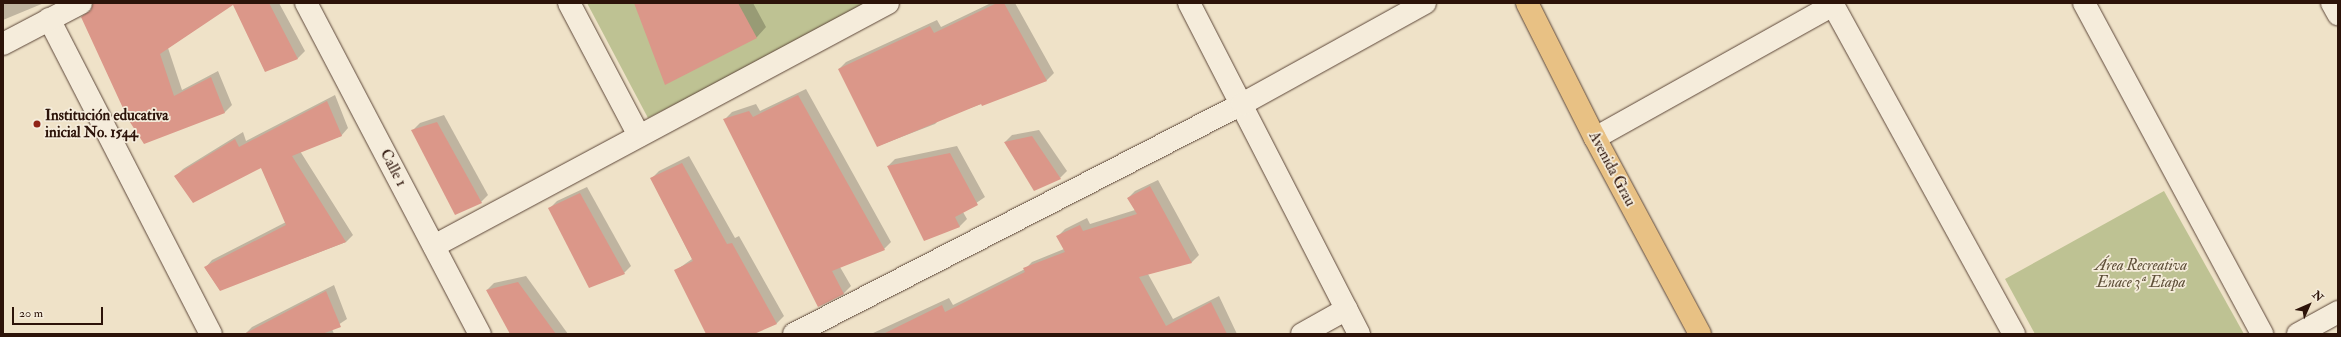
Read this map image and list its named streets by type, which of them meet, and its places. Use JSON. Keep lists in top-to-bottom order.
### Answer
{
  "streets": {
    "main road": ["Avenida Grau"],
    "street": ["Calle 1"]
  },
  "parks": ["Área Recreativa Enace 3ª Etapa"],
  "places": ["Institución educativa inicial No. 1544"],
  "scale_bar": "20 m",
  "north": "top right"
}
